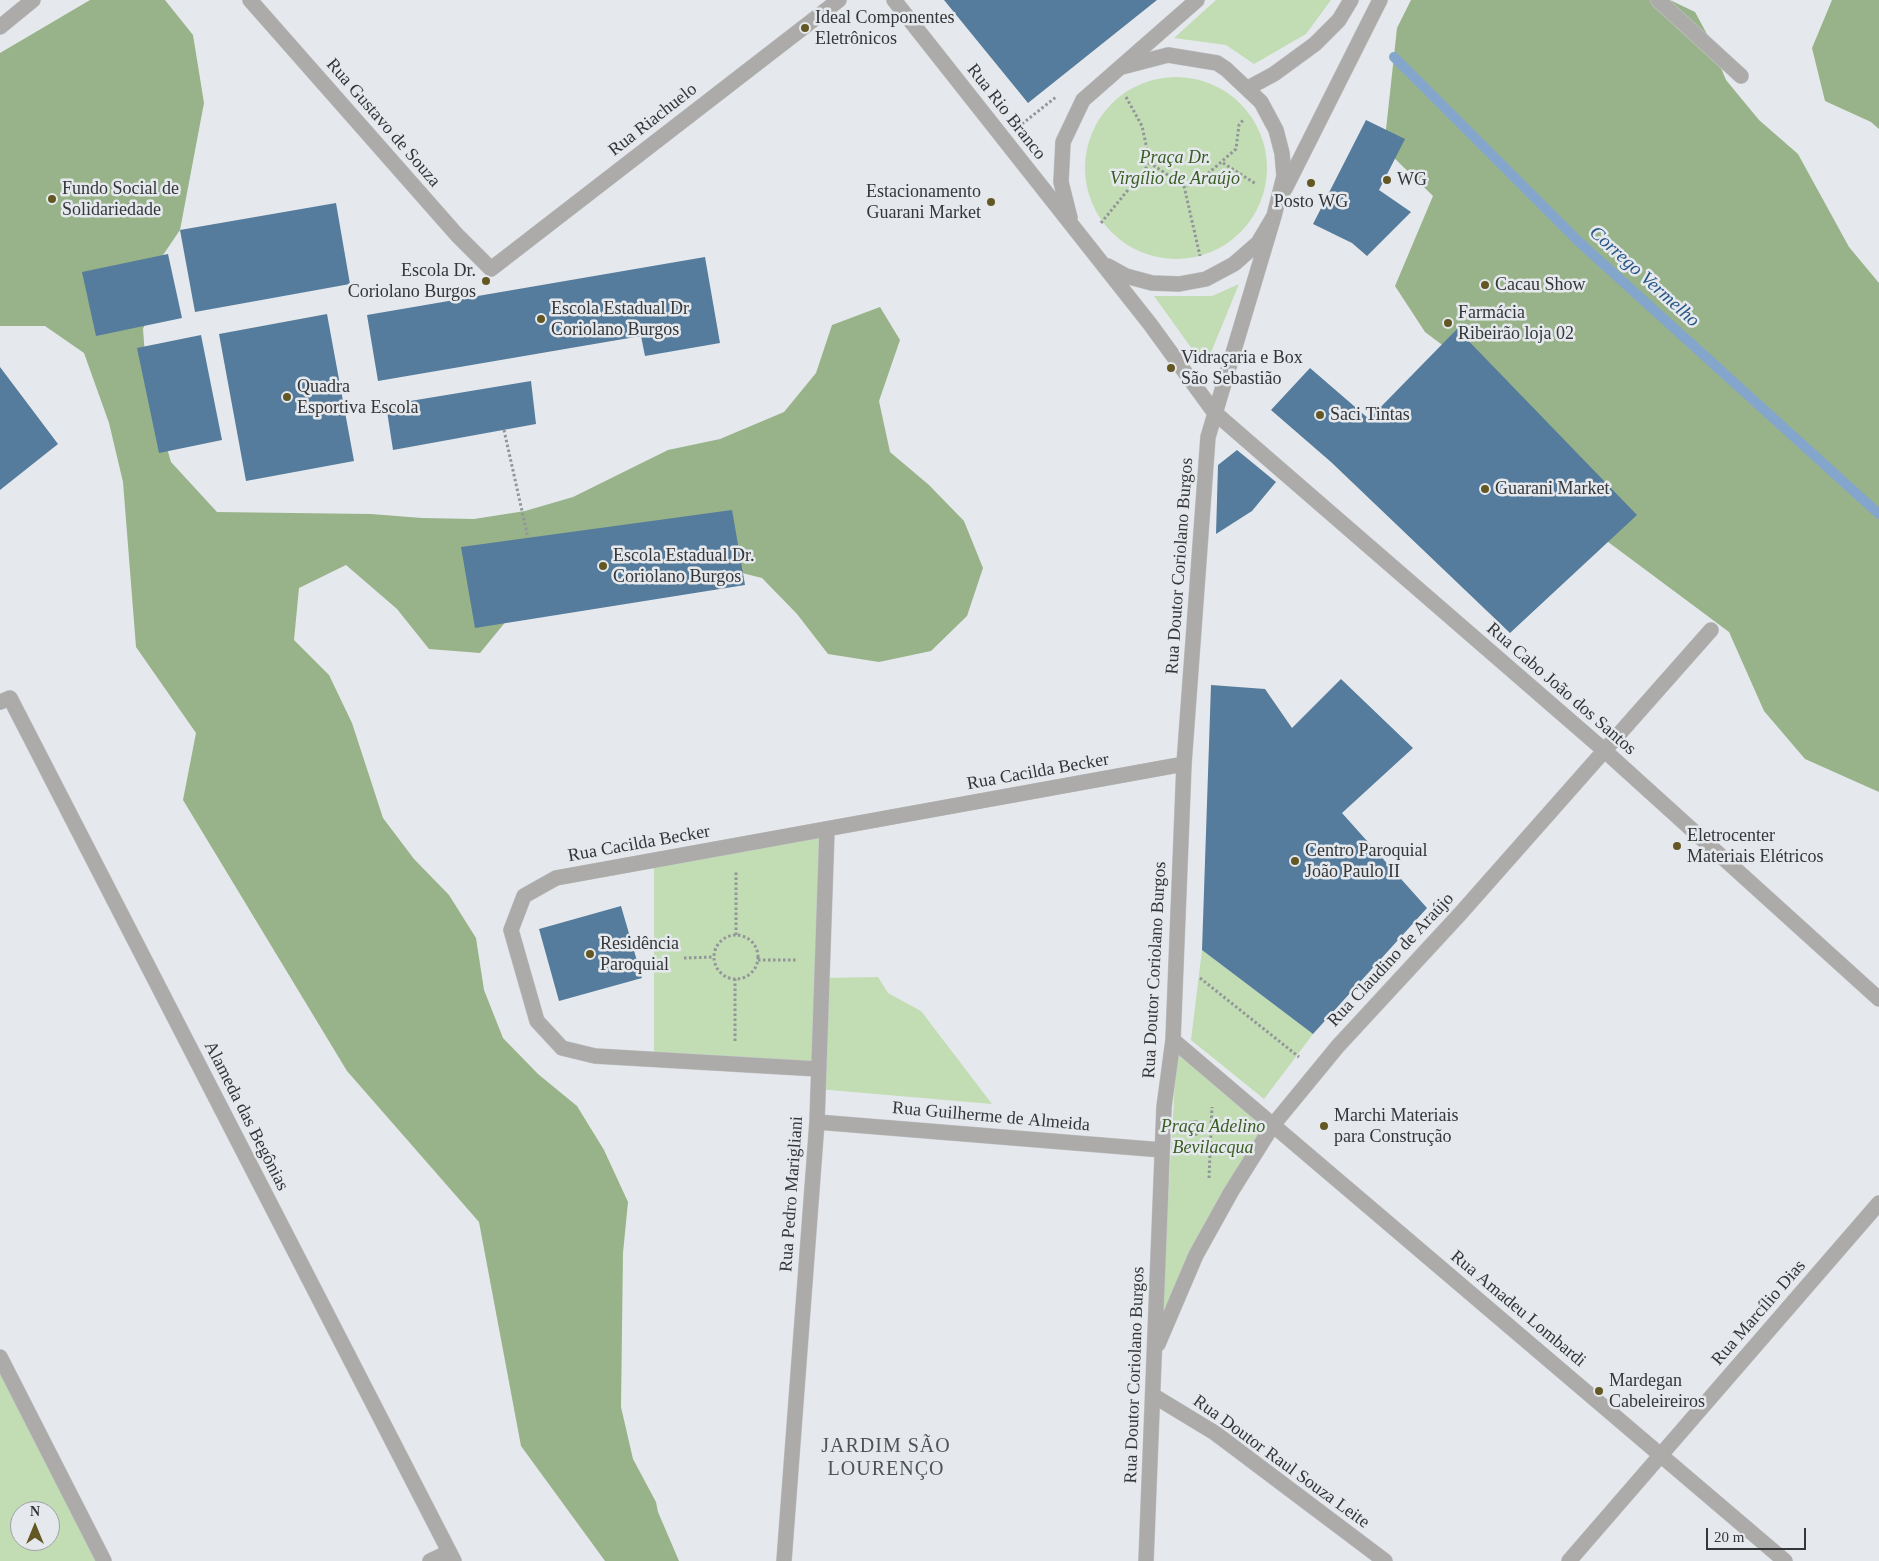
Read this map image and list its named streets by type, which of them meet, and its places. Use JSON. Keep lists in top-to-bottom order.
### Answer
{
  "streets": {
    "street": [
      "Rua Rio Branco",
      "Rua Riachuelo",
      "Rua Gustavo de Souza",
      "Rua Doutor Coriolano Burgos",
      "Rua Cabo João dos Santos",
      "Rua Cacilda Becker",
      "Rua Claudino de Araújo",
      "Alameda das Begônias",
      "Rua Guilherme de Almeida",
      "Rua Pedro Marigliani",
      "Rua Amadeu Lombardi",
      "Rua Marcílio Dias",
      "Rua Doutor Raul Souza Leite"
    ]
  },
  "crossings": [
    ["Rua Rio Branco", "Rua Cabo João dos Santos"],
    ["Rua Riachuelo", "Rua Gustavo de Souza"],
    ["Rua Doutor Coriolano Burgos", "Rua Cabo João dos Santos"],
    ["Rua Doutor Coriolano Burgos", "Rua Cacilda Becker"],
    ["Rua Doutor Coriolano Burgos", "Rua Claudino de Araújo"],
    ["Rua Doutor Coriolano Burgos", "Rua Guilherme de Almeida"],
    ["Rua Doutor Coriolano Burgos", "Rua Doutor Raul Souza Leite"],
    ["Rua Cabo João dos Santos", "Rua Claudino de Araújo"],
    ["Rua Cacilda Becker", "Rua Pedro Marigliani"],
    ["Rua Claudino de Araújo", "Rua Amadeu Lombardi"],
    ["Rua Guilherme de Almeida", "Rua Pedro Marigliani"],
    ["Rua Amadeu Lombardi", "Rua Marcílio Dias"]
  ],
  "districts": ["JARDIM SÃO LOURENÇO"],
  "water": ["Corrego Vermelho"],
  "parks": ["Praça Dr. Virgílio de Araújo", "Praça Adelino Bevilacqua"],
  "places": [
    "Ideal Componentes Eletrônicos",
    "WG",
    "Posto WG",
    "Fundo Social de Solidariedade",
    "Estacionamento Guarani Market",
    "Escola Dr. Coriolano Burgos",
    "Cacau Show",
    "Escola Estadual Dr Coriolano Burgos",
    "Farmácia Ribeirão loja 02",
    "Vidraçaria e Box São Sebastião",
    "Quadra Esportiva Escola",
    "Saci Tintas",
    "Guarani Market",
    "Escola Estadual Dr. Coriolano Burgos",
    "Eletrocenter Materiais Elétricos",
    "Centro Paroquial João Paulo II",
    "Residência Paroquial",
    "Marchi Materiais para Construção",
    "Mardegan Cabeleireiros"
  ],
  "scale_bar": "20 m",
  "north": "top"
}
